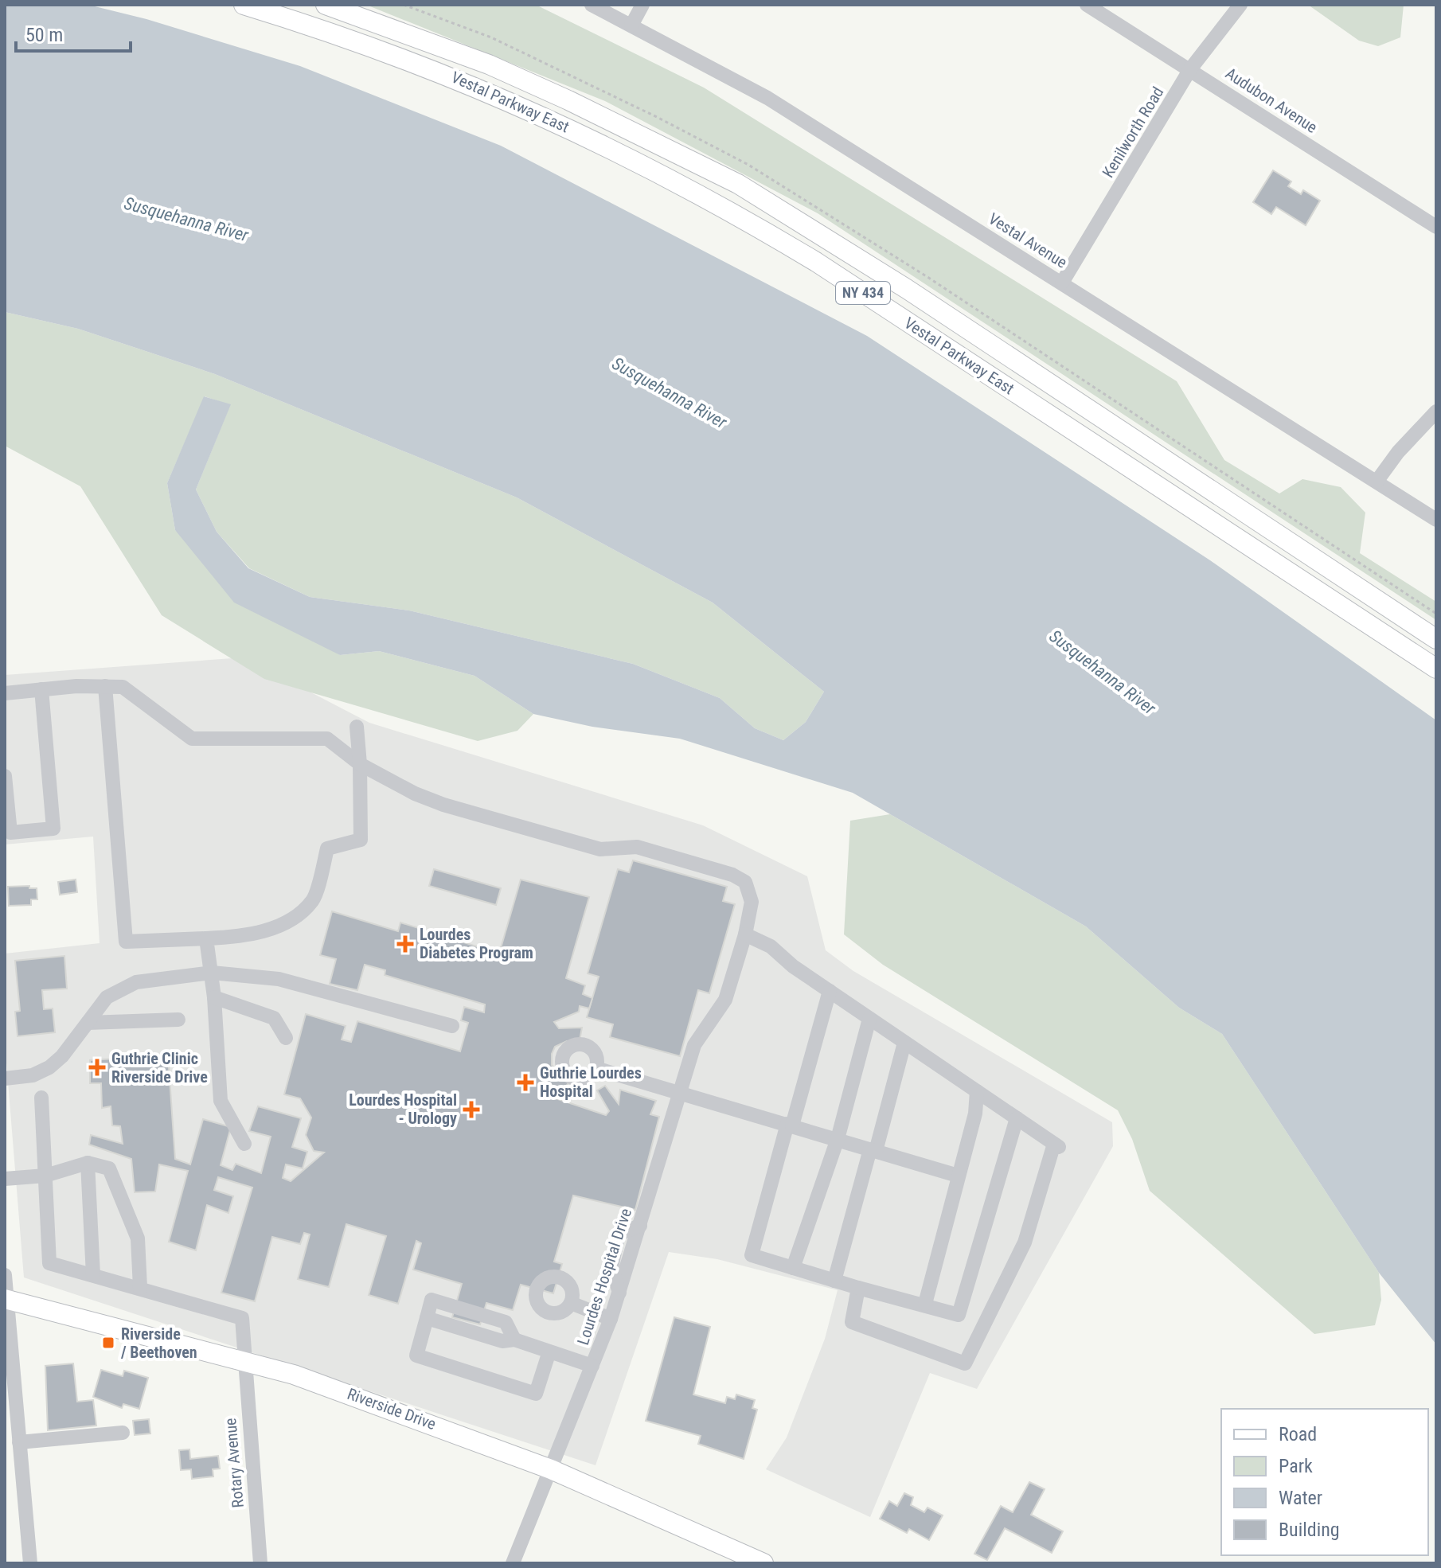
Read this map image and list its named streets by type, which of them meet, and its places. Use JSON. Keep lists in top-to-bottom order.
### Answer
{
  "streets": {
    "main road": ["Vestal Parkway East", "NY 434", "Riverside Drive"],
    "street": [
      "Audubon Avenue",
      "Kenilworth Road",
      "Vestal Avenue",
      "Lourdes Hospital Drive",
      "Rotary Avenue"
    ]
  },
  "crossings": [
    ["Audubon Avenue", "Kenilworth Road"],
    ["Kenilworth Road", "Vestal Avenue"],
    ["Lourdes Hospital Drive", "Riverside Drive"],
    ["Riverside Drive", "Rotary Avenue"]
  ],
  "water": ["Susquehanna River"],
  "places": {
    "health": [
      "Lourdes Diabetes Program",
      "Guthrie Clinic Riverside Drive",
      "Guthrie Lourdes Hospital",
      "Lourdes Hospital - Urology"
    ],
    "transit": ["Riverside / Beethoven"]
  },
  "legend": [
    "Road",
    "Park",
    "Water",
    "Building"
  ],
  "scale_bar": "50 m"
}
